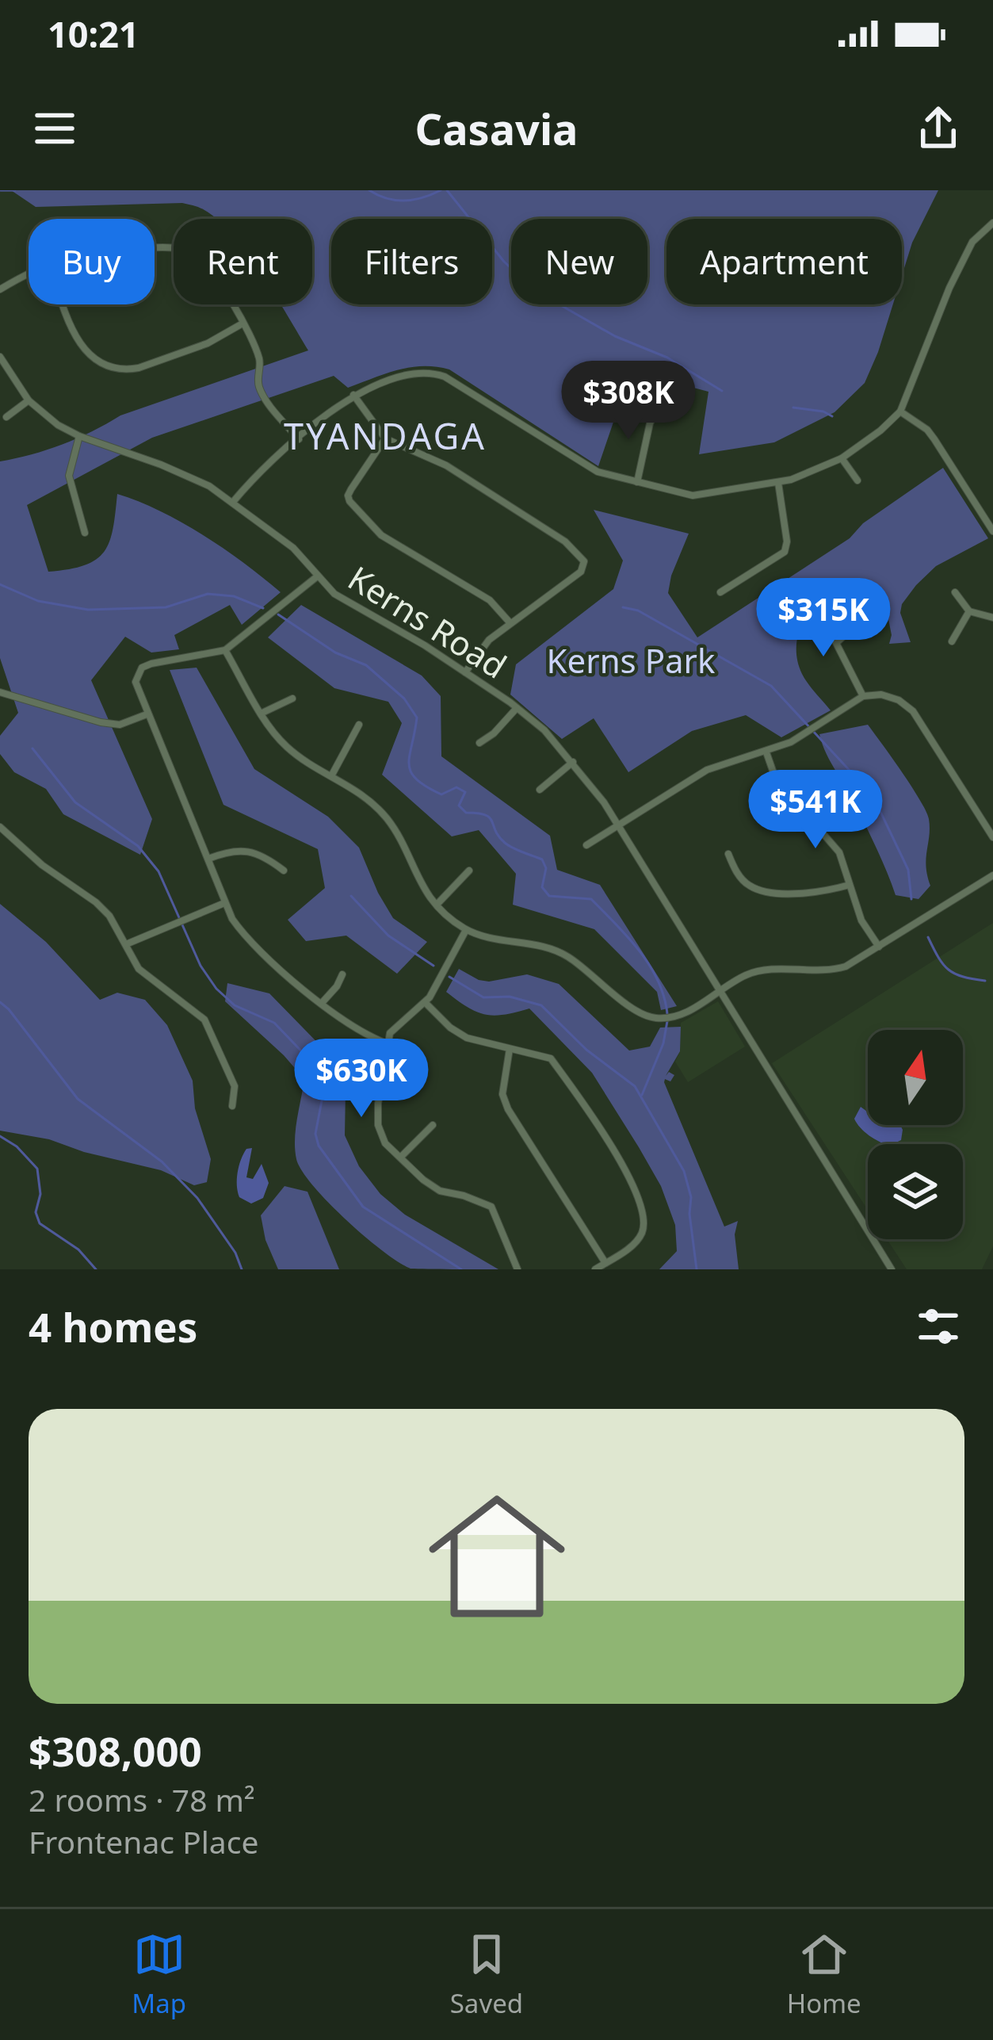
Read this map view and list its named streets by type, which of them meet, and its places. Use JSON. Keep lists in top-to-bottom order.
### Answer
{
  "streets": {
    "street": ["Kerns Road"]
  },
  "districts": ["TYANDAGA"],
  "parks": ["Kerns Park"],
  "north": "top",
  "page": {
    "status": "10:21",
    "header": "Casavia",
    "chip": [
      "Buy",
      "Rent",
      "Filters",
      "New",
      "Apartment"
    ],
    "price": [
      "$308K",
      "$315K",
      "$541K",
      "$630K"
    ],
    "heading": "4 homes",
    "list": [
      {
        "name": "$308,000",
        "note": "2 rooms · 78 m² · Frontenac Place"
      }
    ],
    "tabs": ["Map", "Saved", "Home"]
  }
}
